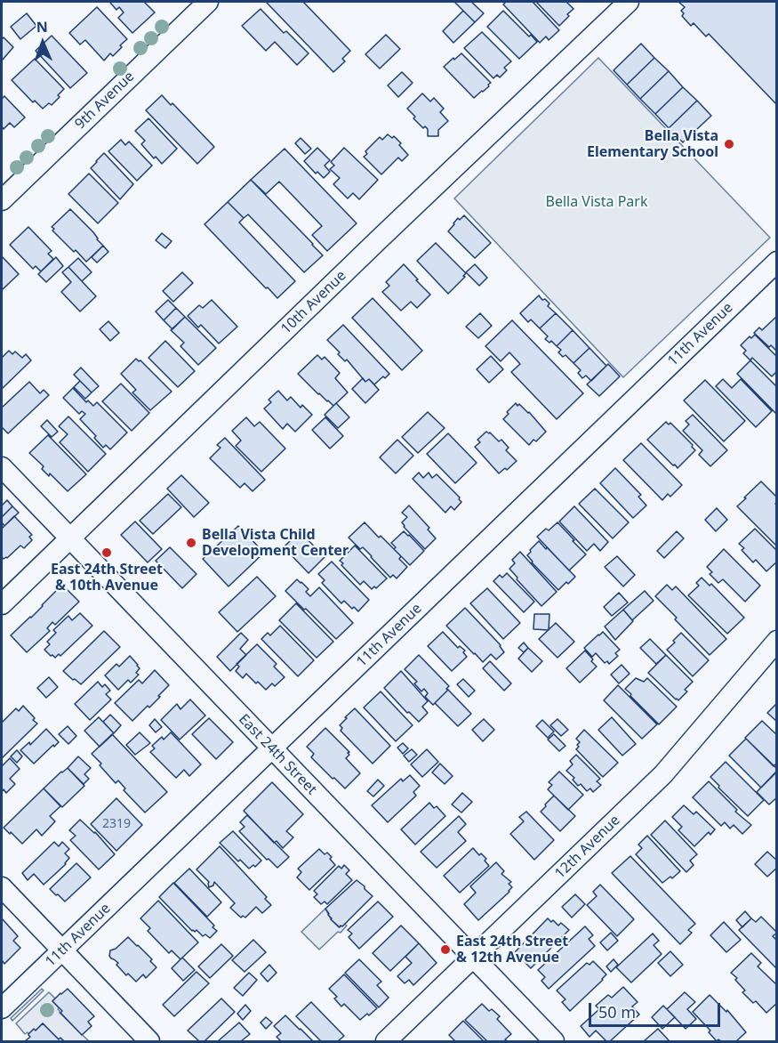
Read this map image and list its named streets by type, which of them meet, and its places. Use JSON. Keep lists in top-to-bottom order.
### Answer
{
  "streets": {
    "street": [
      "9th Avenue",
      "10th Avenue",
      "11th Avenue",
      "East 24th Street",
      "12th Avenue"
    ]
  },
  "crossings": [
    ["10th Avenue", "East 24th Street"],
    ["11th Avenue", "East 24th Street"],
    ["East 24th Street", "12th Avenue"]
  ],
  "parks": ["Bella Vista Park"],
  "places": [
    "Bella Vista Elementary School",
    "Bella Vista Child Development Center",
    "East 24th Street & 10th Avenue",
    "East 24th Street & 12th Avenue"
  ],
  "house_numbers": ["2319"],
  "scale_bar": "50 m",
  "north": "top"
}
